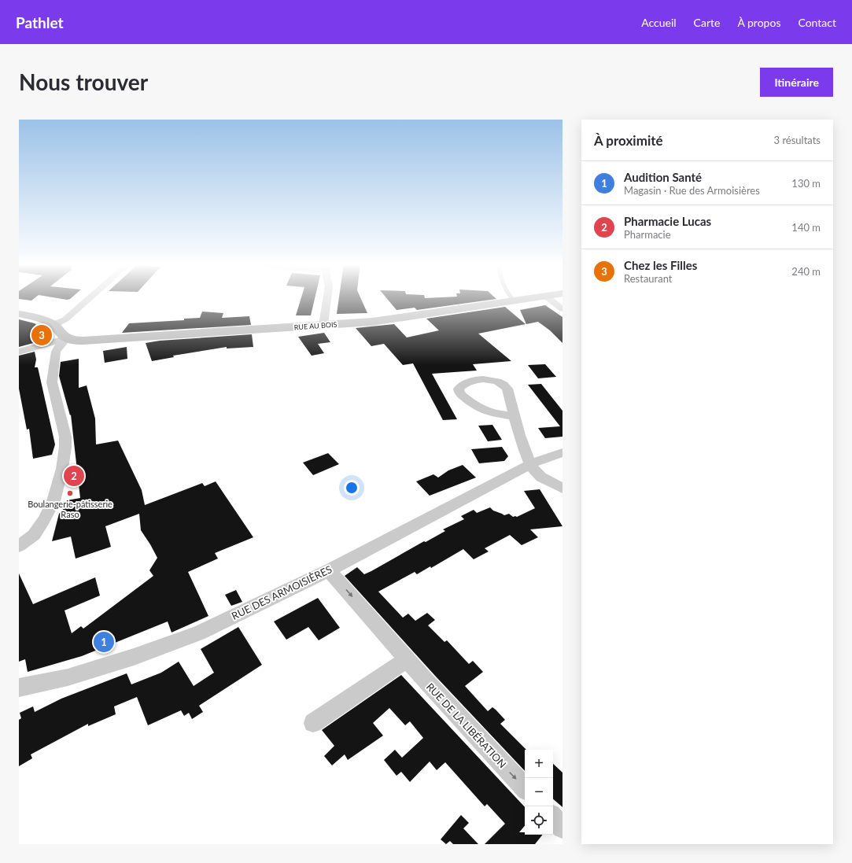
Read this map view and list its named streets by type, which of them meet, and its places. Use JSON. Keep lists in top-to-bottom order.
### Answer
{
  "streets": {
    "main road": ["RUE AU BOIS"],
    "street": ["RUE DES ARMOISIÈRES", "RUE DE LA LIBÉRATION"]
  },
  "crossings": [
    ["RUE DES ARMOISIÈRES", "RUE DE LA LIBÉRATION"]
  ],
  "one_way": ["RUE DE LA LIBÉRATION"],
  "places": ["Boulangerie-pâtisserie Raso"],
  "page": {
    "header": "Pathlet",
    "nav": [
      "Accueil",
      "Carte",
      "À propos",
      "Contact"
    ],
    "buttons": "Itinéraire",
    "title": "Nous trouver",
    "heading": ["À proximité", "3 résultats"],
    "list": [
      {
        "mark": "1",
        "name": "Audition Santé",
        "note": "Magasin · Rue des Armoisières",
        "value": "130 m"
      },
      {
        "mark": "2",
        "name": "Pharmacie Lucas",
        "note": "Pharmacie",
        "value": "140 m"
      },
      {
        "mark": "3",
        "name": "Chez les Filles",
        "note": "Restaurant",
        "value": "240 m"
      }
    ],
    "pins": ["3", "2", "1"],
    "map_buttons": ["+", "−"]
  }
}
